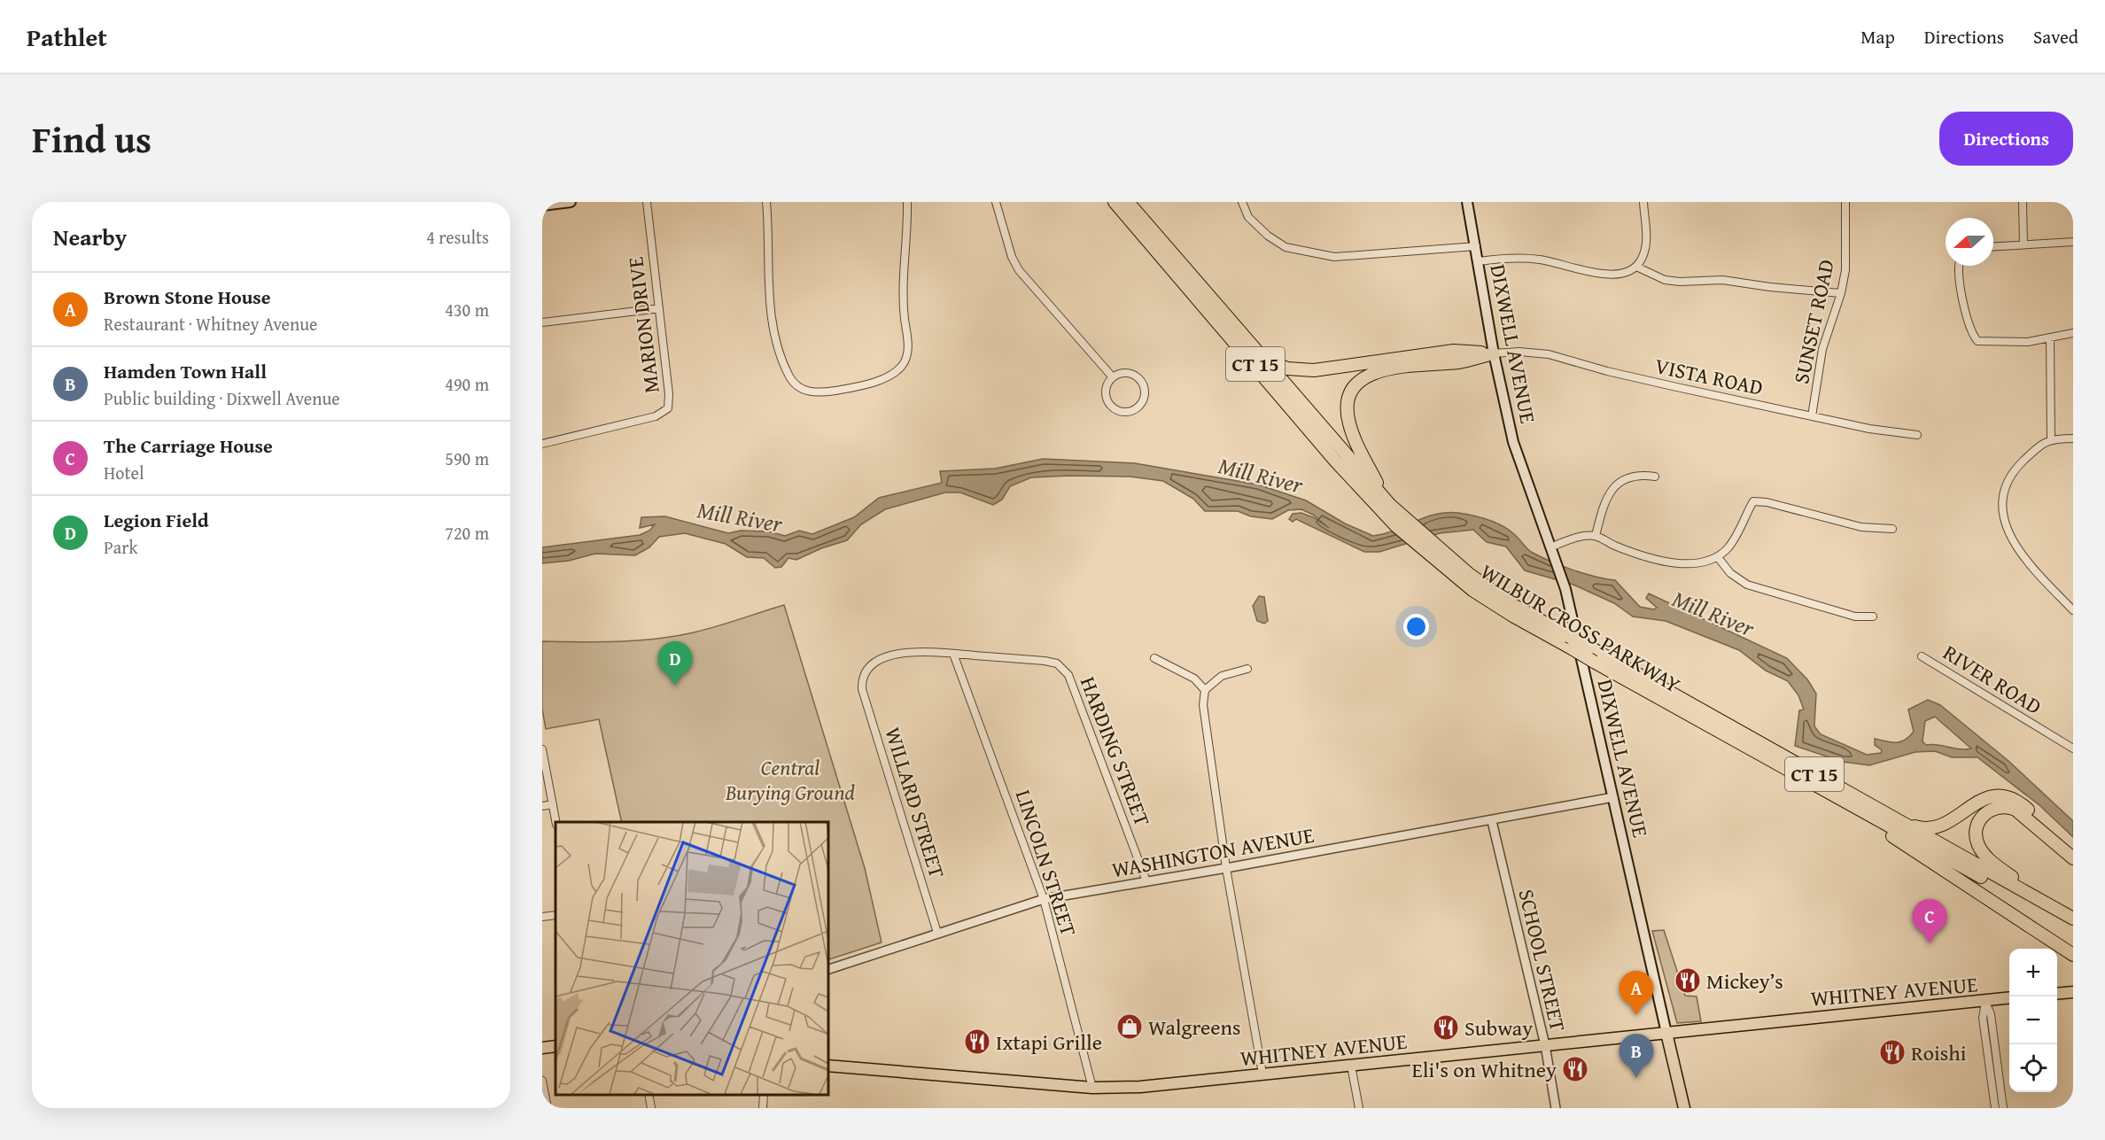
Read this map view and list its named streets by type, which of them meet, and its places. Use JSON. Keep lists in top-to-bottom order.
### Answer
{
  "streets": {
    "highway": ["CT 15", "WILBUR CROSS PARKWAY"],
    "main road": ["DIXWELL AVENUE", "WHITNEY AVENUE"],
    "street": [
      "SUNSET ROAD",
      "MARION DRIVE",
      "VISTA ROAD",
      "RIVER ROAD",
      "HARDING STREET",
      "WILLARD STREET",
      "WASHINGTON AVENUE",
      "LINCOLN STREET",
      "SCHOOL STREET"
    ]
  },
  "crossings": [
    ["SUNSET ROAD", "VISTA ROAD"],
    ["DIXWELL AVENUE", "VISTA ROAD"],
    ["DIXWELL AVENUE", "WASHINGTON AVENUE"],
    ["DIXWELL AVENUE", "WHITNEY AVENUE"],
    ["HARDING STREET", "WILLARD STREET"],
    ["HARDING STREET", "WASHINGTON AVENUE"],
    ["HARDING STREET", "LINCOLN STREET"],
    ["WILLARD STREET", "WASHINGTON AVENUE"],
    ["WILLARD STREET", "LINCOLN STREET"],
    ["WASHINGTON AVENUE", "LINCOLN STREET"],
    ["WASHINGTON AVENUE", "SCHOOL STREET"],
    ["LINCOLN STREET", "WHITNEY AVENUE"],
    ["SCHOOL STREET", "WHITNEY AVENUE"]
  ],
  "water": ["Mill River"],
  "parks": ["Central Burying Ground"],
  "places": {
    "restaurant": [
      "Mickey’s",
      "Subway",
      "Ixtapi Grille",
      "Roishi",
      "Eli's on Whitney"
    ],
    "shop": ["Walgreens"]
  },
  "north": "left",
  "page": {
    "header": "Pathlet",
    "nav": ["Map", "Directions", "Saved"],
    "title": "Find us",
    "buttons": "Directions",
    "heading": ["Nearby", "4 results"],
    "list": [
      {
        "mark": "A",
        "name": "Brown Stone House",
        "note": "Restaurant · Whitney Avenue",
        "value": "430 m"
      },
      {
        "mark": "B",
        "name": "Hamden Town Hall",
        "note": "Public building · Dixwell Avenue",
        "value": "490 m"
      },
      {
        "mark": "C",
        "name": "The Carriage House",
        "note": "Hotel",
        "value": "590 m"
      },
      {
        "mark": "D",
        "name": "Legion Field",
        "note": "Park",
        "value": "720 m"
      }
    ],
    "pins": [
      "D",
      "C",
      "A",
      "B"
    ],
    "map_buttons": ["+", "−"]
  }
}
